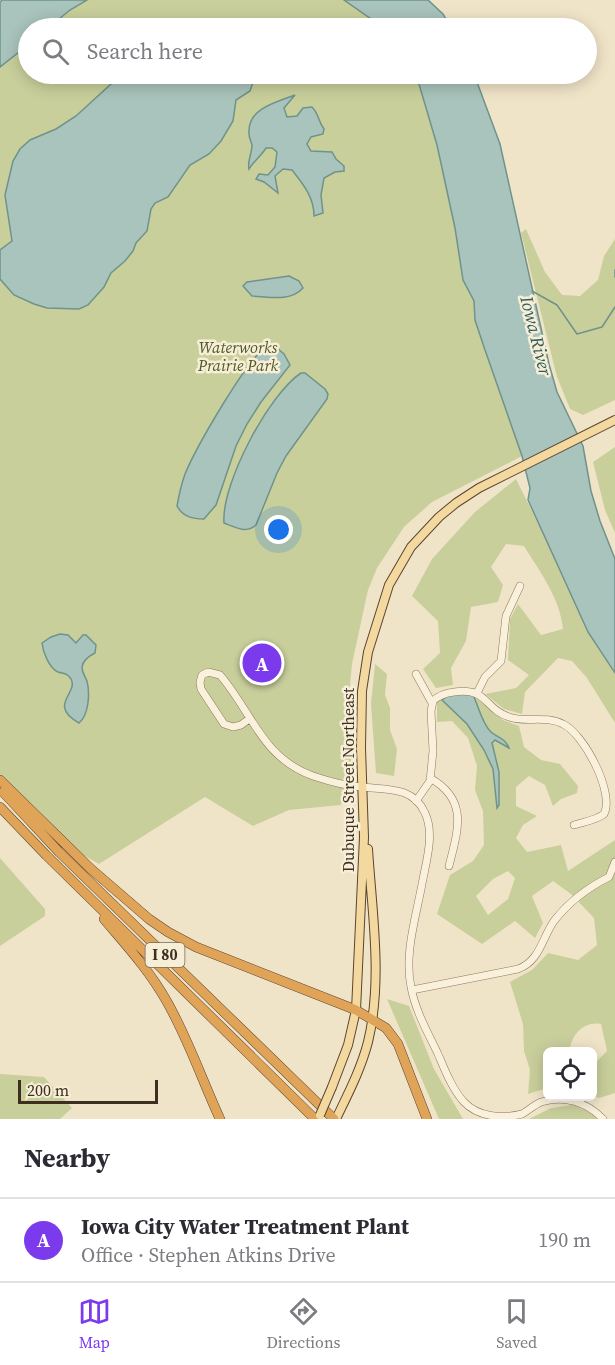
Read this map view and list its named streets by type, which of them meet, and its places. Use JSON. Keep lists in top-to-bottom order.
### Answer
{
  "streets": {
    "highway": ["I 80"],
    "main road": ["Dubuque Street Northeast"]
  },
  "crossings": [
    ["Dubuque Street Northeast", "I 80"]
  ],
  "water": ["Iowa River"],
  "parks": ["Waterworks Prairie Park"],
  "scale_bar": "200 m",
  "page": {
    "search": "Search here",
    "pins": "A",
    "scale": "200 m",
    "heading": "Nearby",
    "list": [
      {
        "mark": "A",
        "name": "Iowa City Water Treatment Plant",
        "note": "Office · Stephen Atkins Drive",
        "value": "190 m"
      }
    ],
    "nav": ["Map", "Directions", "Saved"]
  }
}
